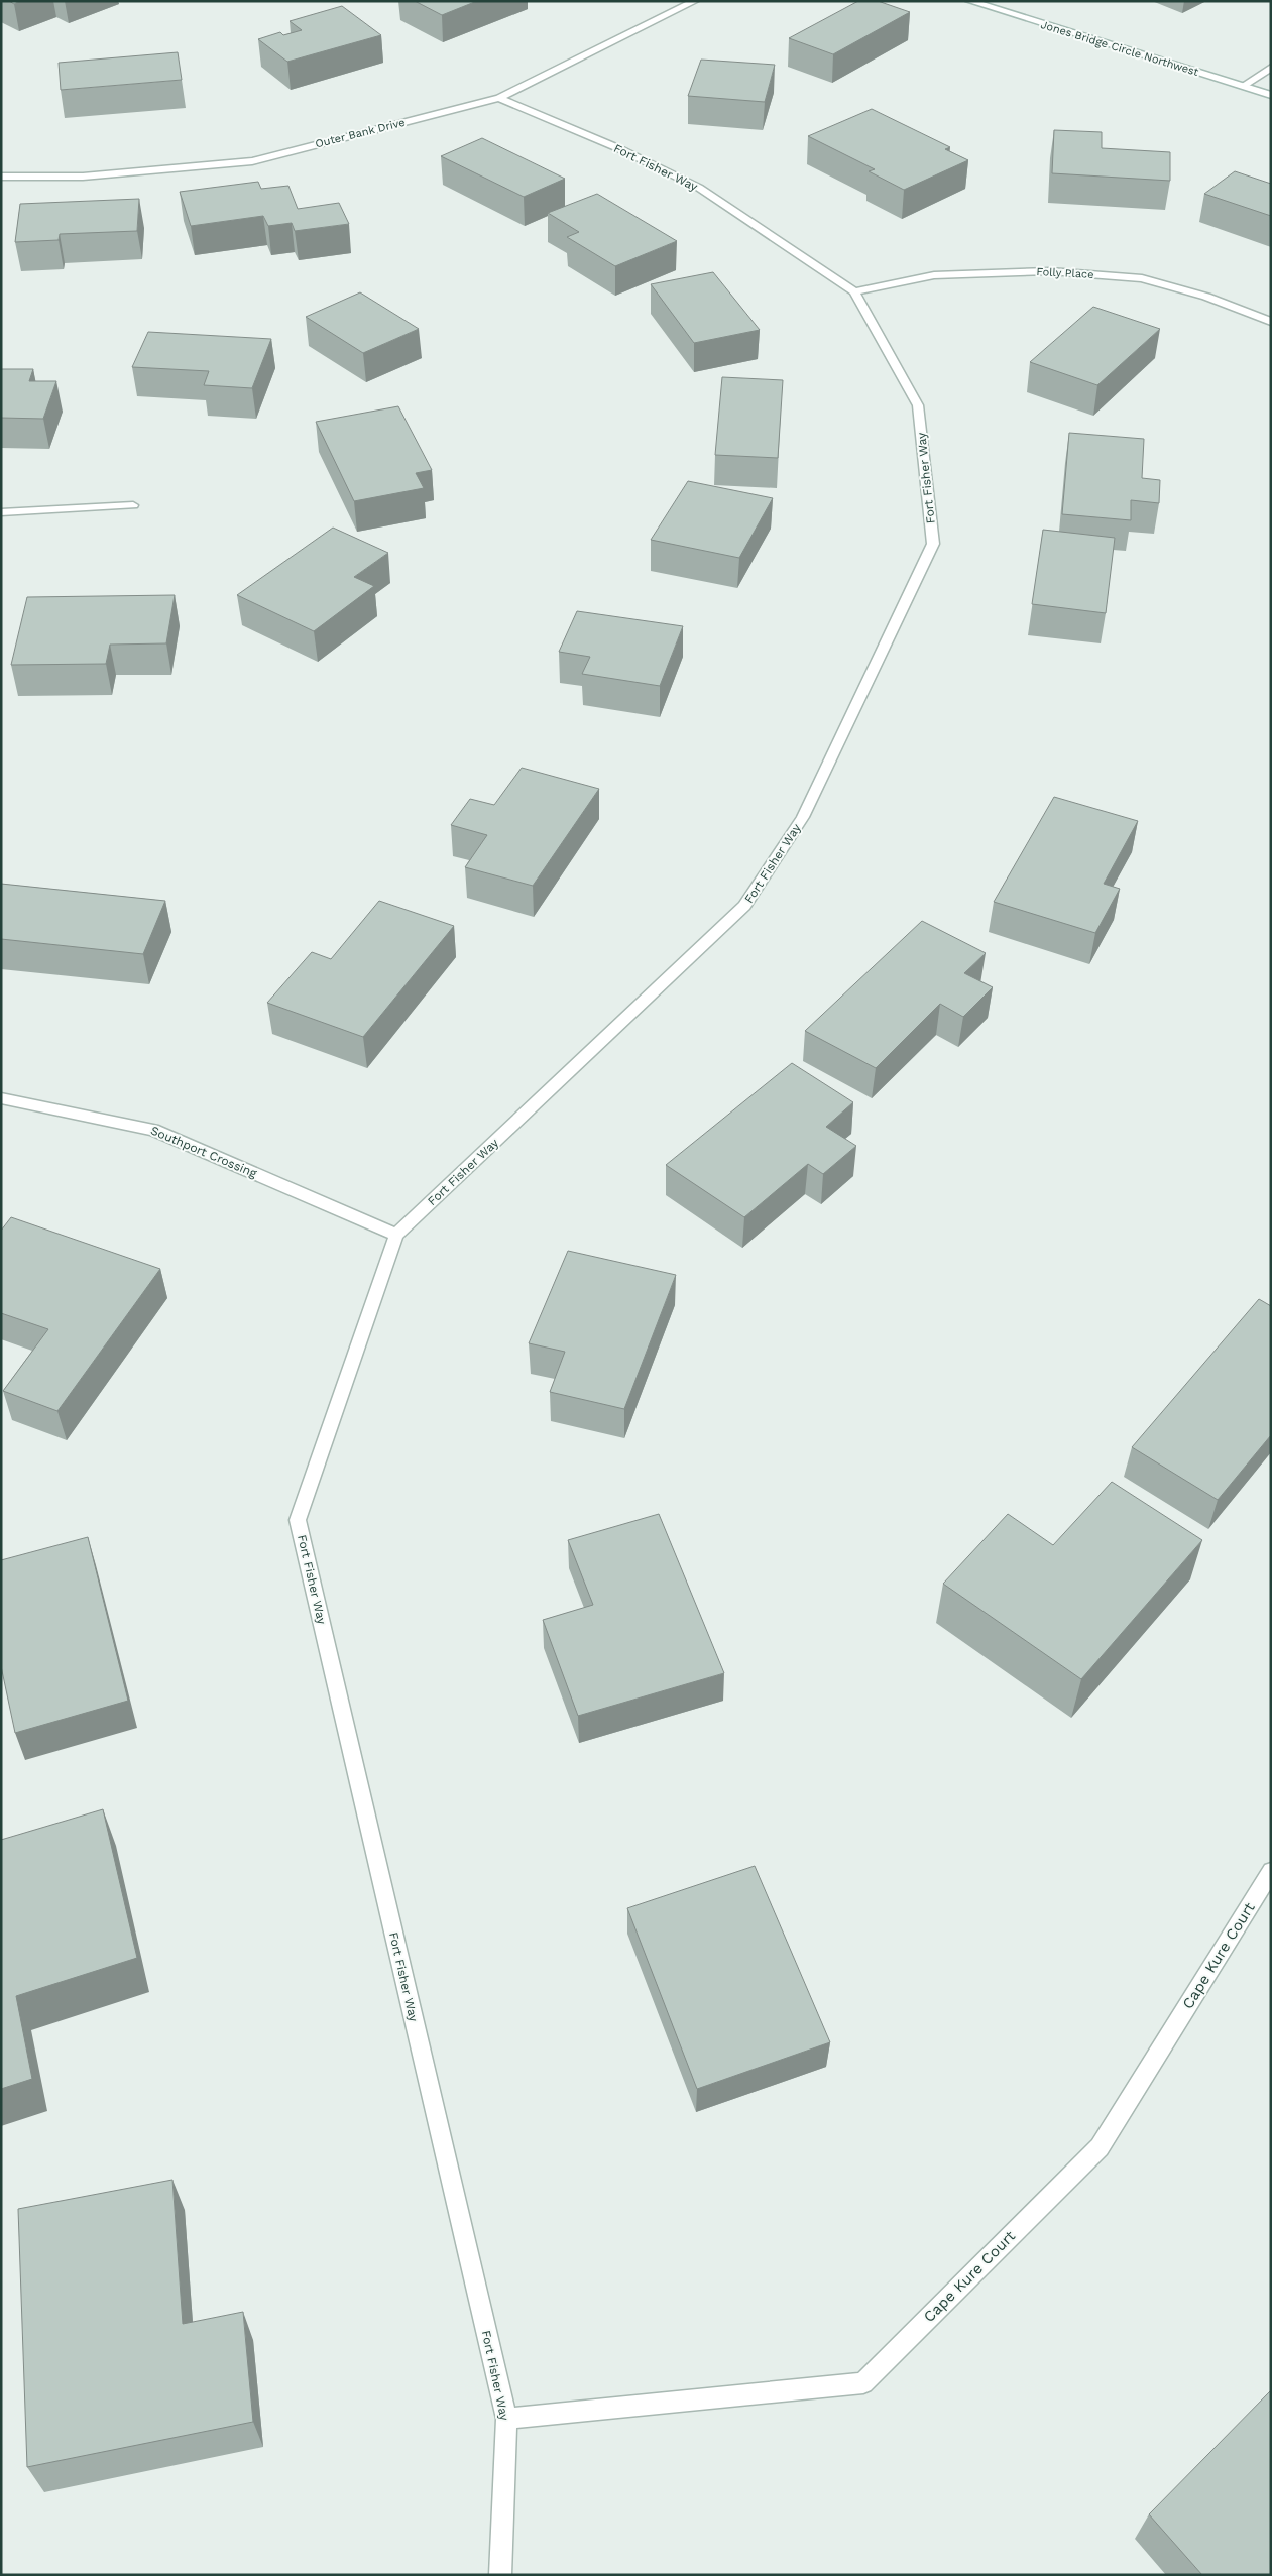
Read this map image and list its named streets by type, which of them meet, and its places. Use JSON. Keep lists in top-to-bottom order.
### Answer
{
  "streets": {
    "street": [
      "Jones Bridge Circle Northwest",
      "Outer Bank Drive",
      "Fort Fisher Way",
      "Folly Place",
      "Southport Crossing",
      "Cape Kure Court"
    ]
  },
  "crossings": [
    ["Outer Bank Drive", "Fort Fisher Way"],
    ["Fort Fisher Way", "Folly Place"],
    ["Fort Fisher Way", "Southport Crossing"],
    ["Fort Fisher Way", "Cape Kure Court"]
  ]
}
